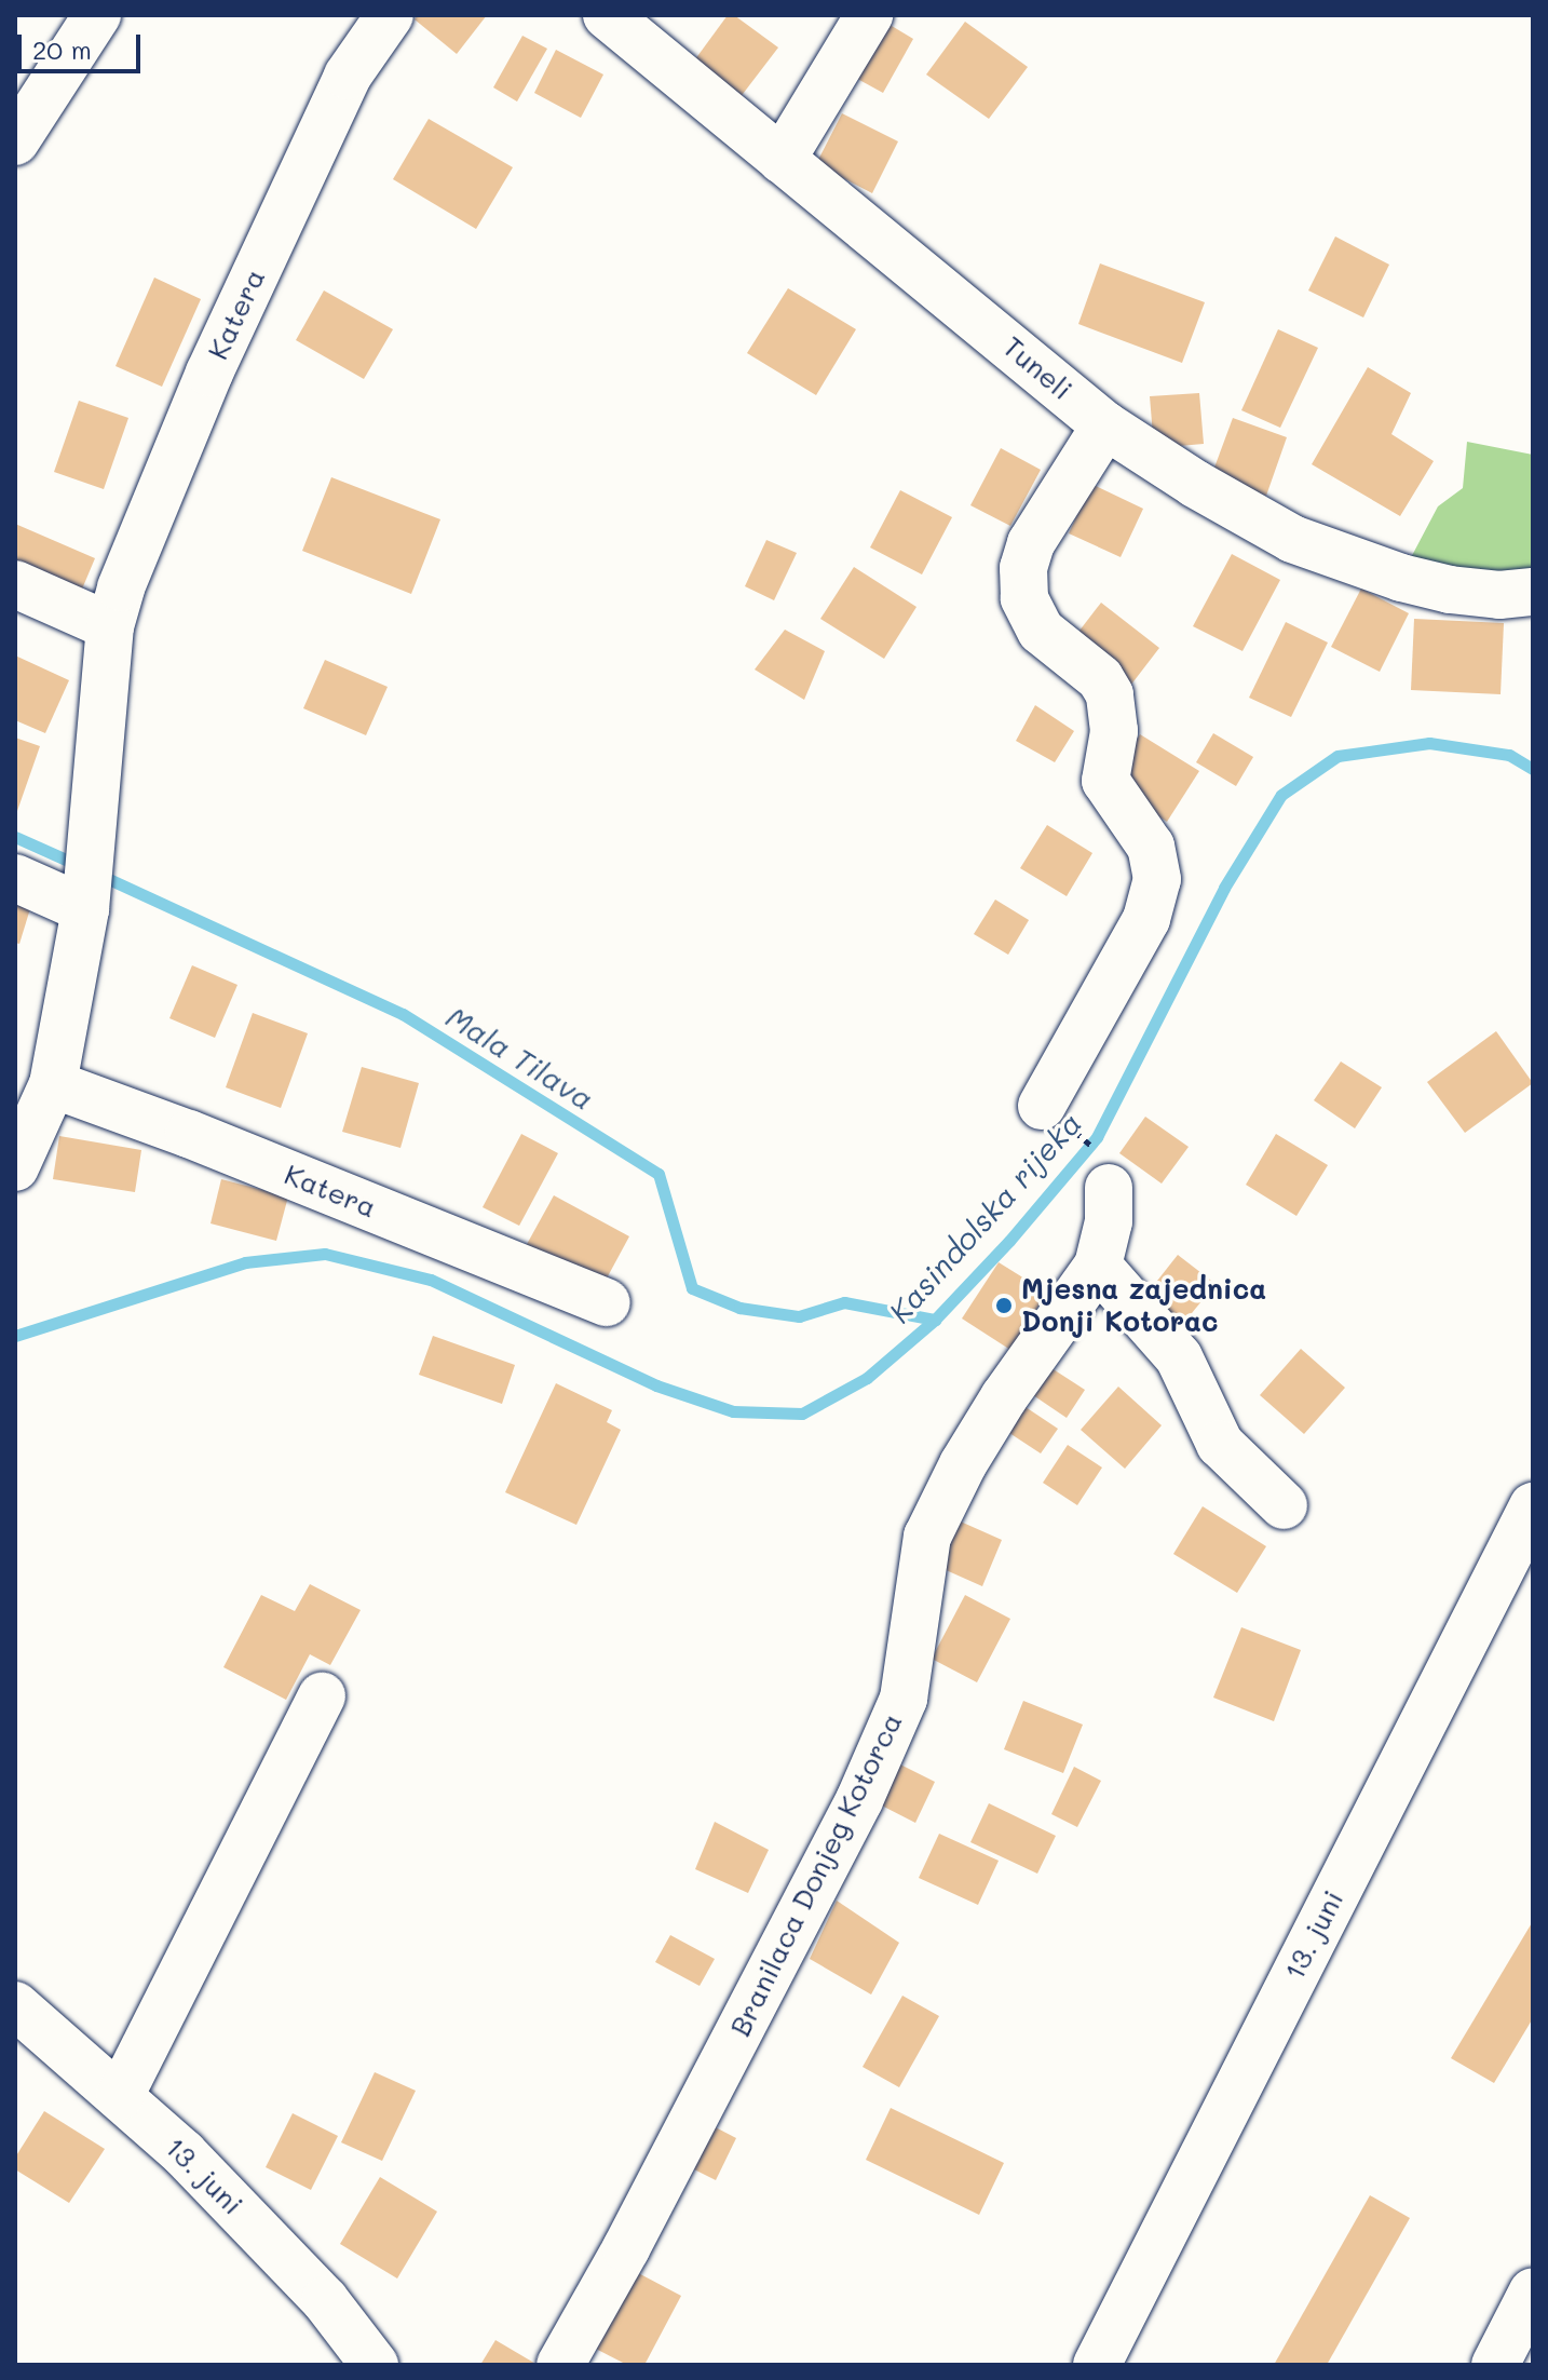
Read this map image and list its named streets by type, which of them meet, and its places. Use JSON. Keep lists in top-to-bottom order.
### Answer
{
  "streets": {
    "street": [
      "Katera",
      "Tuneli",
      "Branilaca Donjeg Kotorca",
      "13. juni"
    ]
  },
  "water": ["Mala Tilava", "Kasindolska rijeka"],
  "places": ["Mjesna zajednica Donji Kotorac"],
  "scale_bar": "20 m"
}
